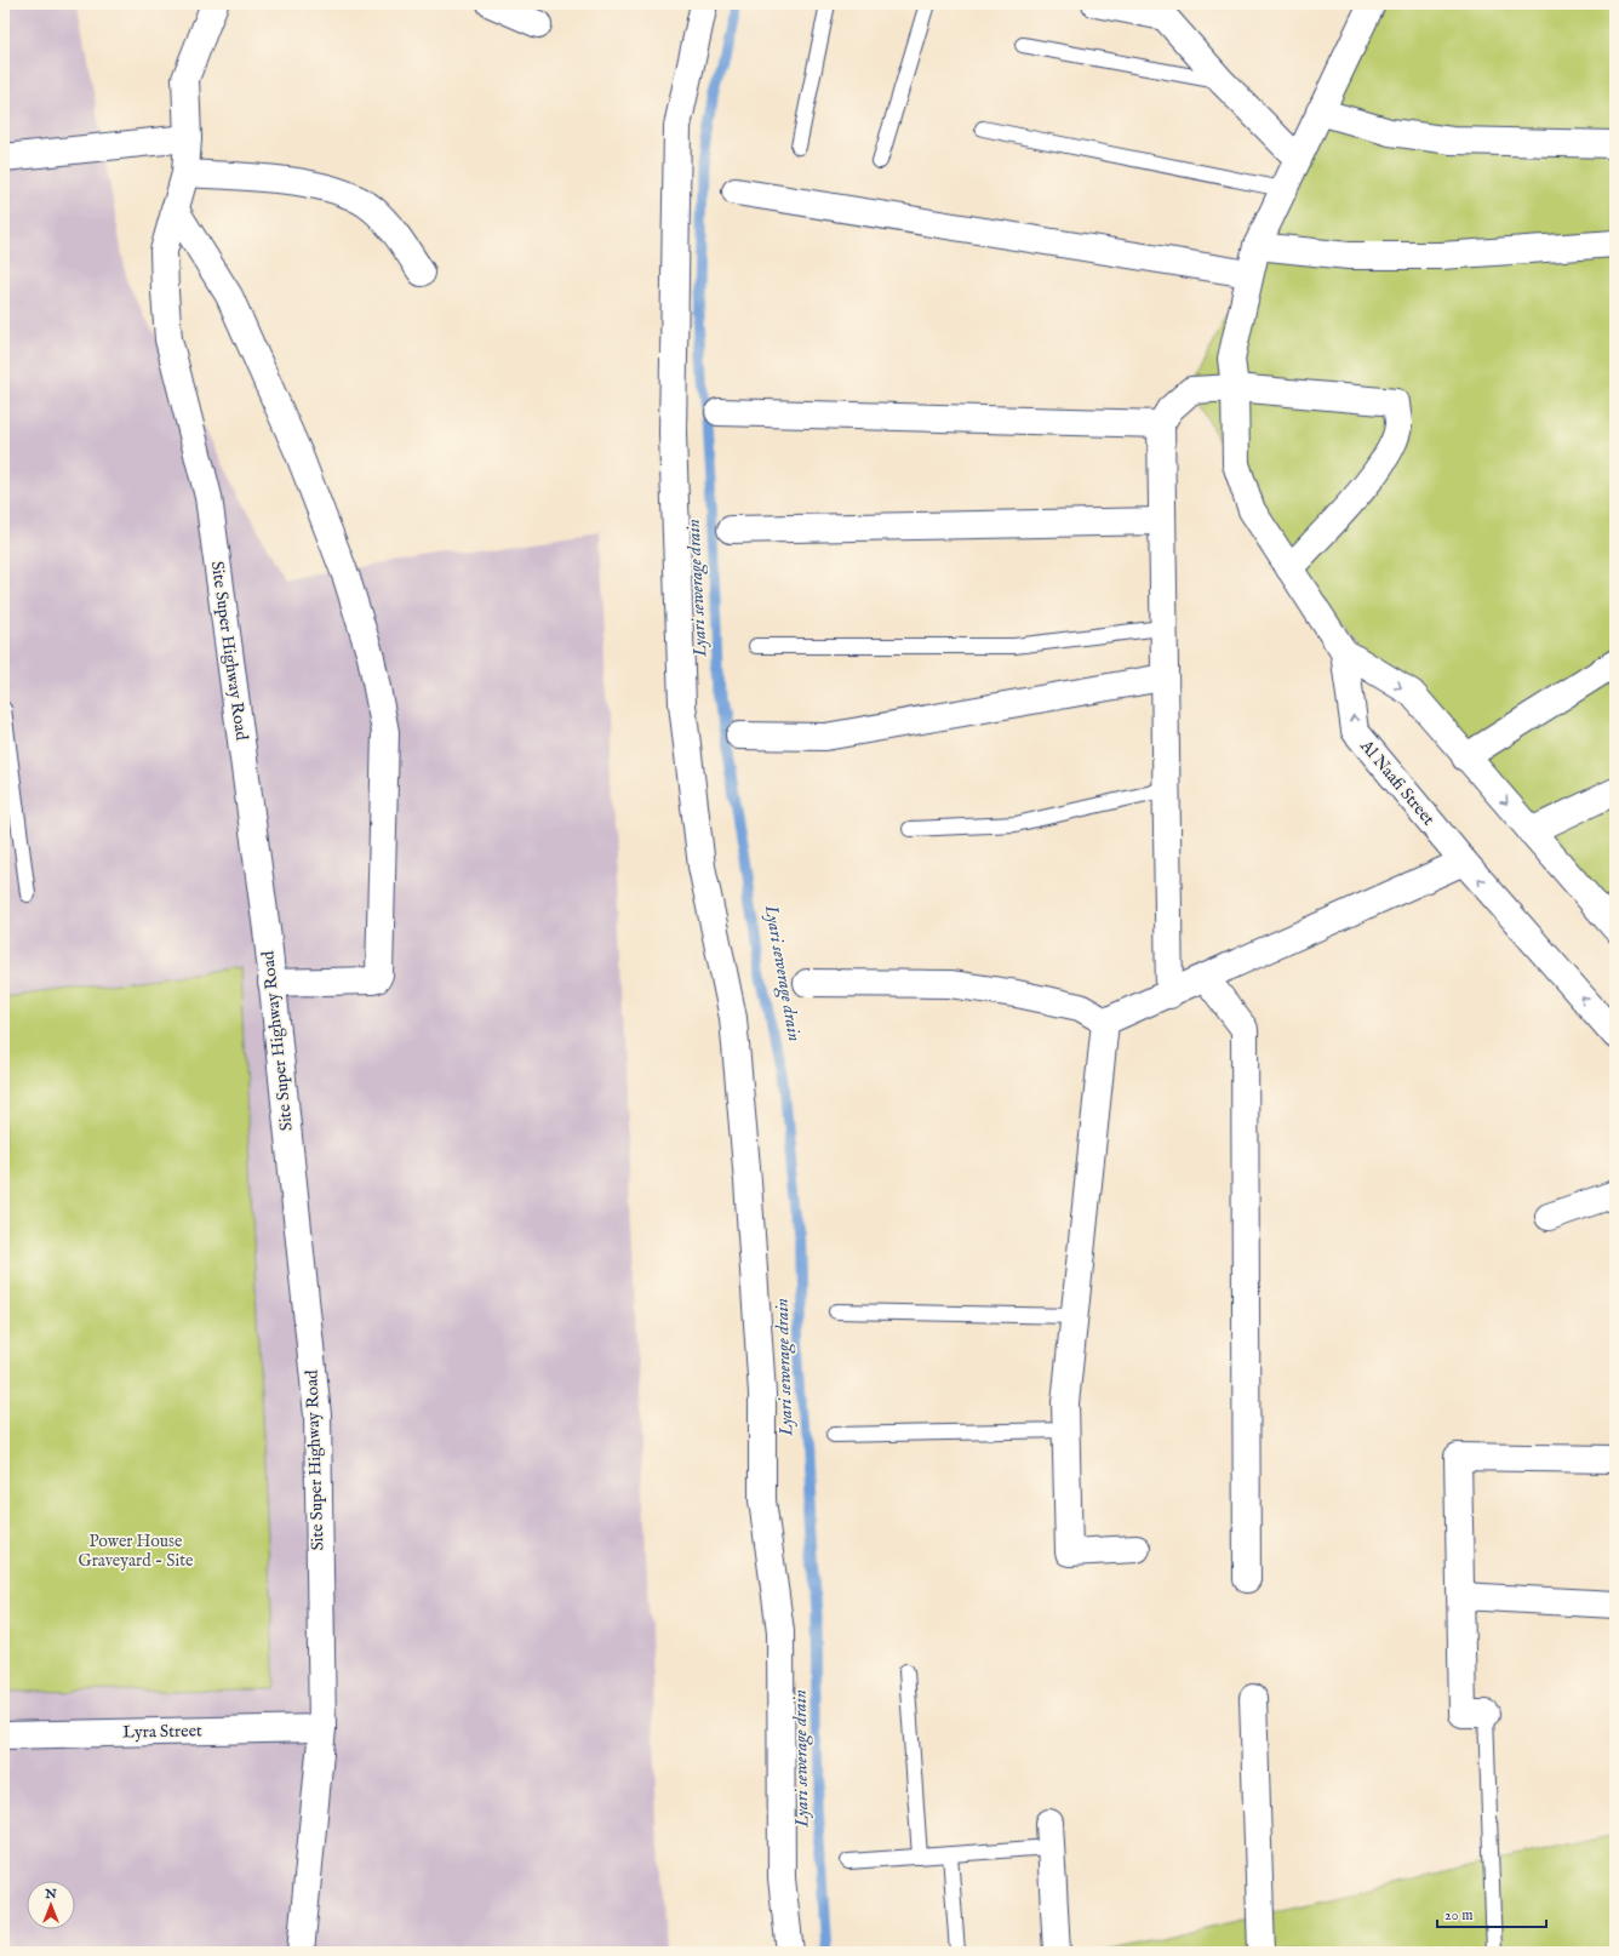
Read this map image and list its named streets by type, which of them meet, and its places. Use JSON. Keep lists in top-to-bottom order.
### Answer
{
  "streets": {
    "street": ["Site Super Highway Road", "Al Naafi Street", "Lyra Street"]
  },
  "crossings": [
    ["Site Super Highway Road", "Lyra Street"]
  ],
  "water": ["Lyari sewerage drain"],
  "parks": ["Power House Graveyard - Site"],
  "scale_bar": "20 m",
  "north": "top"
}
